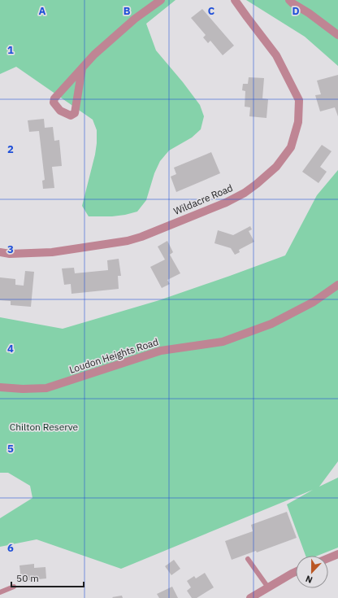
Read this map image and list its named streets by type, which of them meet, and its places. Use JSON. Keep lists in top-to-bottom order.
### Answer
{
  "streets": {
    "street": ["Wildacre Road", "Loudon Heights Road"]
  },
  "parks": ["Chilton Reserve"],
  "scale_bar": "50 m",
  "north": "bottom",
  "grid": {
    "columns": [
      "A",
      "B",
      "C",
      "D"
    ],
    "rows": [
      "1",
      "2",
      "3",
      "4",
      "5",
      "6"
    ]
  }
}
